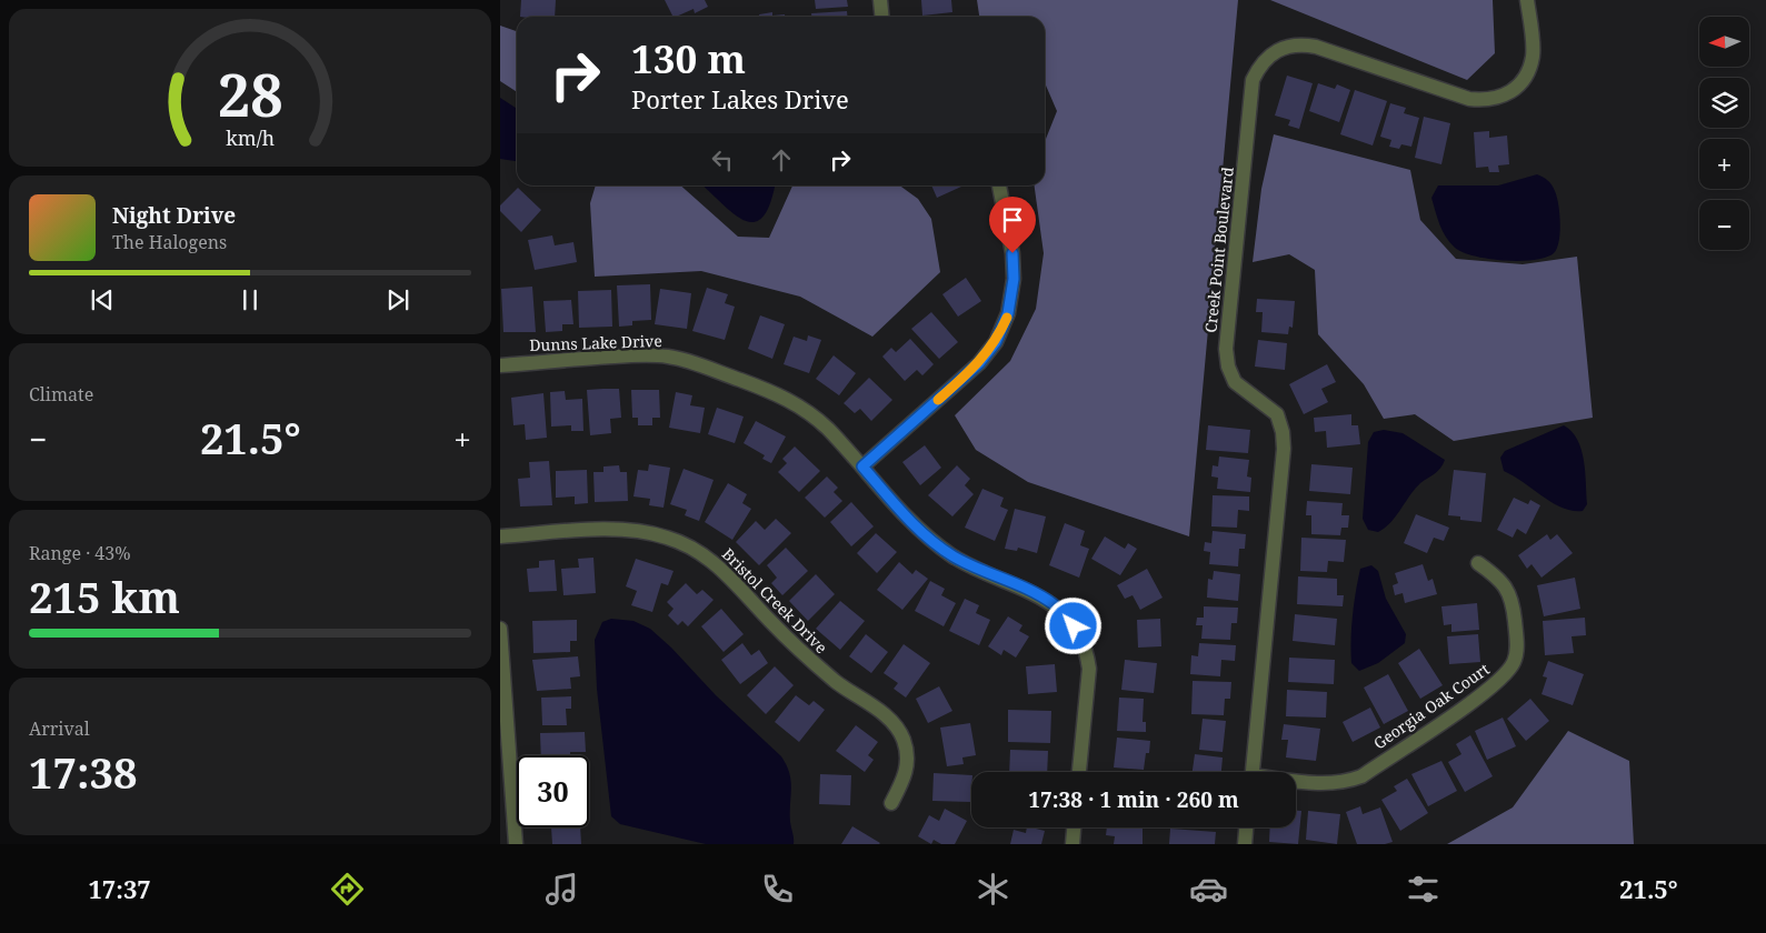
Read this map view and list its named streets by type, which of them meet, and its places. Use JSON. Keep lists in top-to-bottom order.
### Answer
{
  "streets": {
    "street": [
      "Creek Point Boulevard",
      "Dunns Lake Drive",
      "Bristol Creek Drive",
      "Georgia Oak Court"
    ]
  },
  "north": "left",
  "page": {
    "map_buttons": ["+", "−"],
    "turn": ["130 m", "Porter Lakes Drive"],
    "song": ["Night Drive", "The Halogens"],
    "tile": [
      "Climate",
      ["Range · 43%", "215 km"],
      ["Arrival", "17:38"]
    ],
    "heat": ["−", "21.5°", "+"],
    "limit": "30",
    "trip": "17:38 · 1 min · 260 m",
    "tabs": ["17:37", "21.5°"],
    "gauge": ["28", "km/h"]
  }
}
